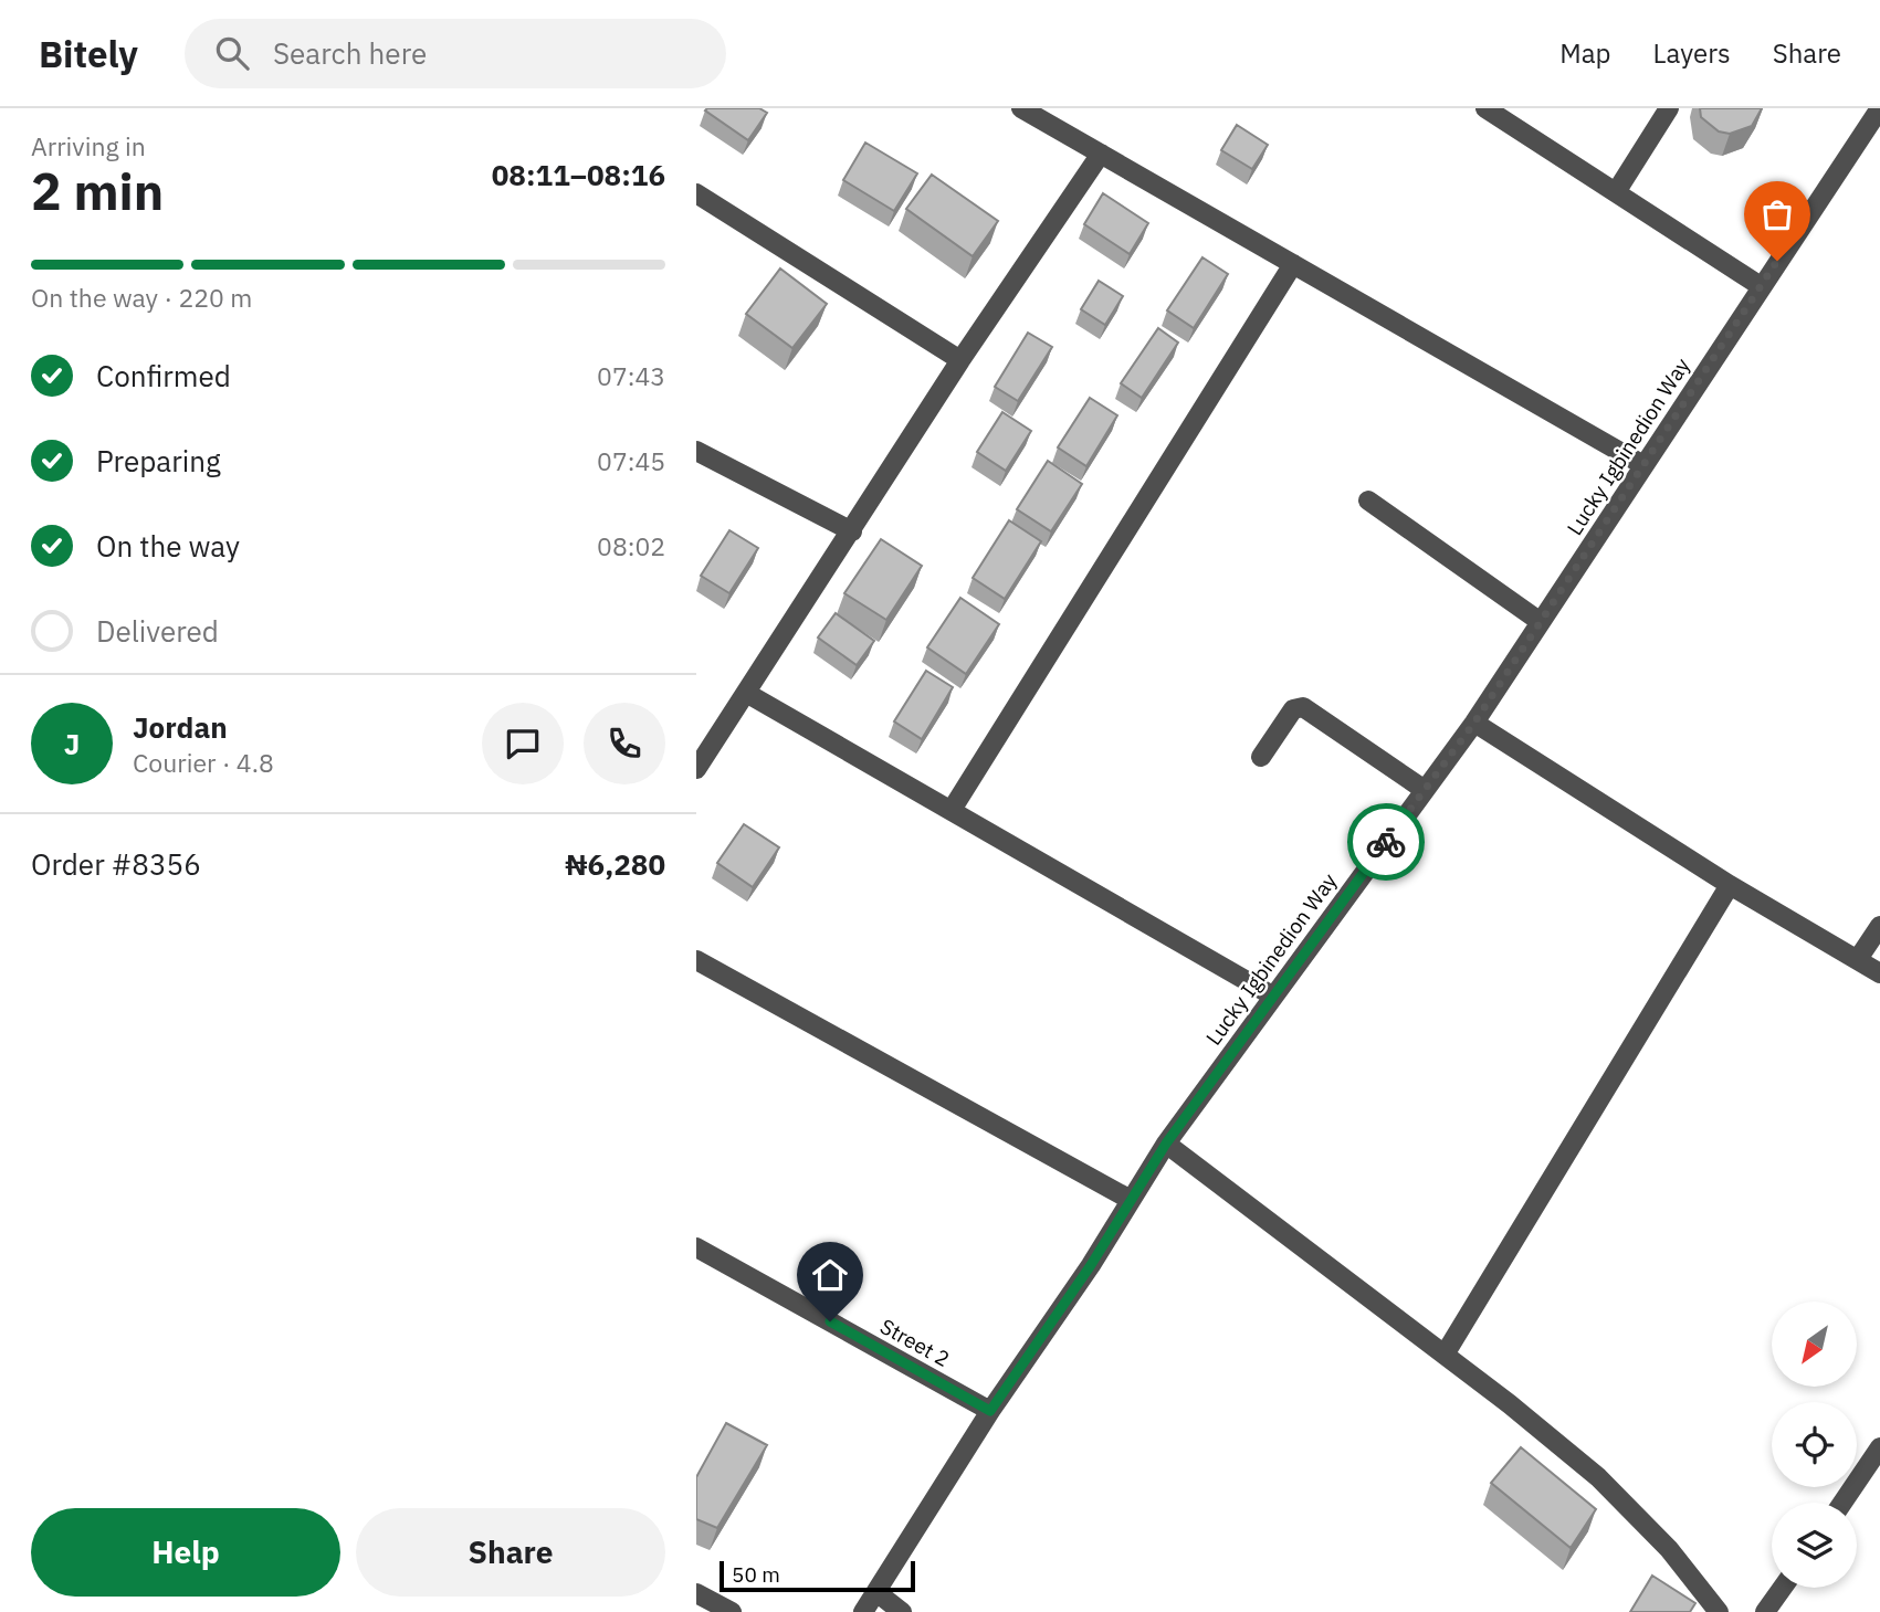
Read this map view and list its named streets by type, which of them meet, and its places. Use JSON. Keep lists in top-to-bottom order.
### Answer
{
  "streets": {
    "street": ["Lucky Igbinedion Way", "Street 2"]
  },
  "crossings": [
    ["Lucky Igbinedion Way", "Street 2"]
  ],
  "scale_bar": "50 m",
  "north": "bottom left",
  "page": {
    "header": "Bitely",
    "search": "Search here",
    "nav": ["Map", "Layers", "Share"],
    "heading": ["2 min", "Arriving in", "08:11–08:16"],
    "panel": [
      "Jordan",
      "Courier · 4.8",
      "Order #8356",
      "₦6,280"
    ],
    "bar": "On the way · 220 m",
    "list": [
      ["Confirmed", "07:43"],
      ["Preparing", "07:45"],
      ["On the way", "08:02"],
      "Delivered"
    ],
    "round": "J",
    "buttons": ["Help", "Share"],
    "scale": "50 m"
  }
}
